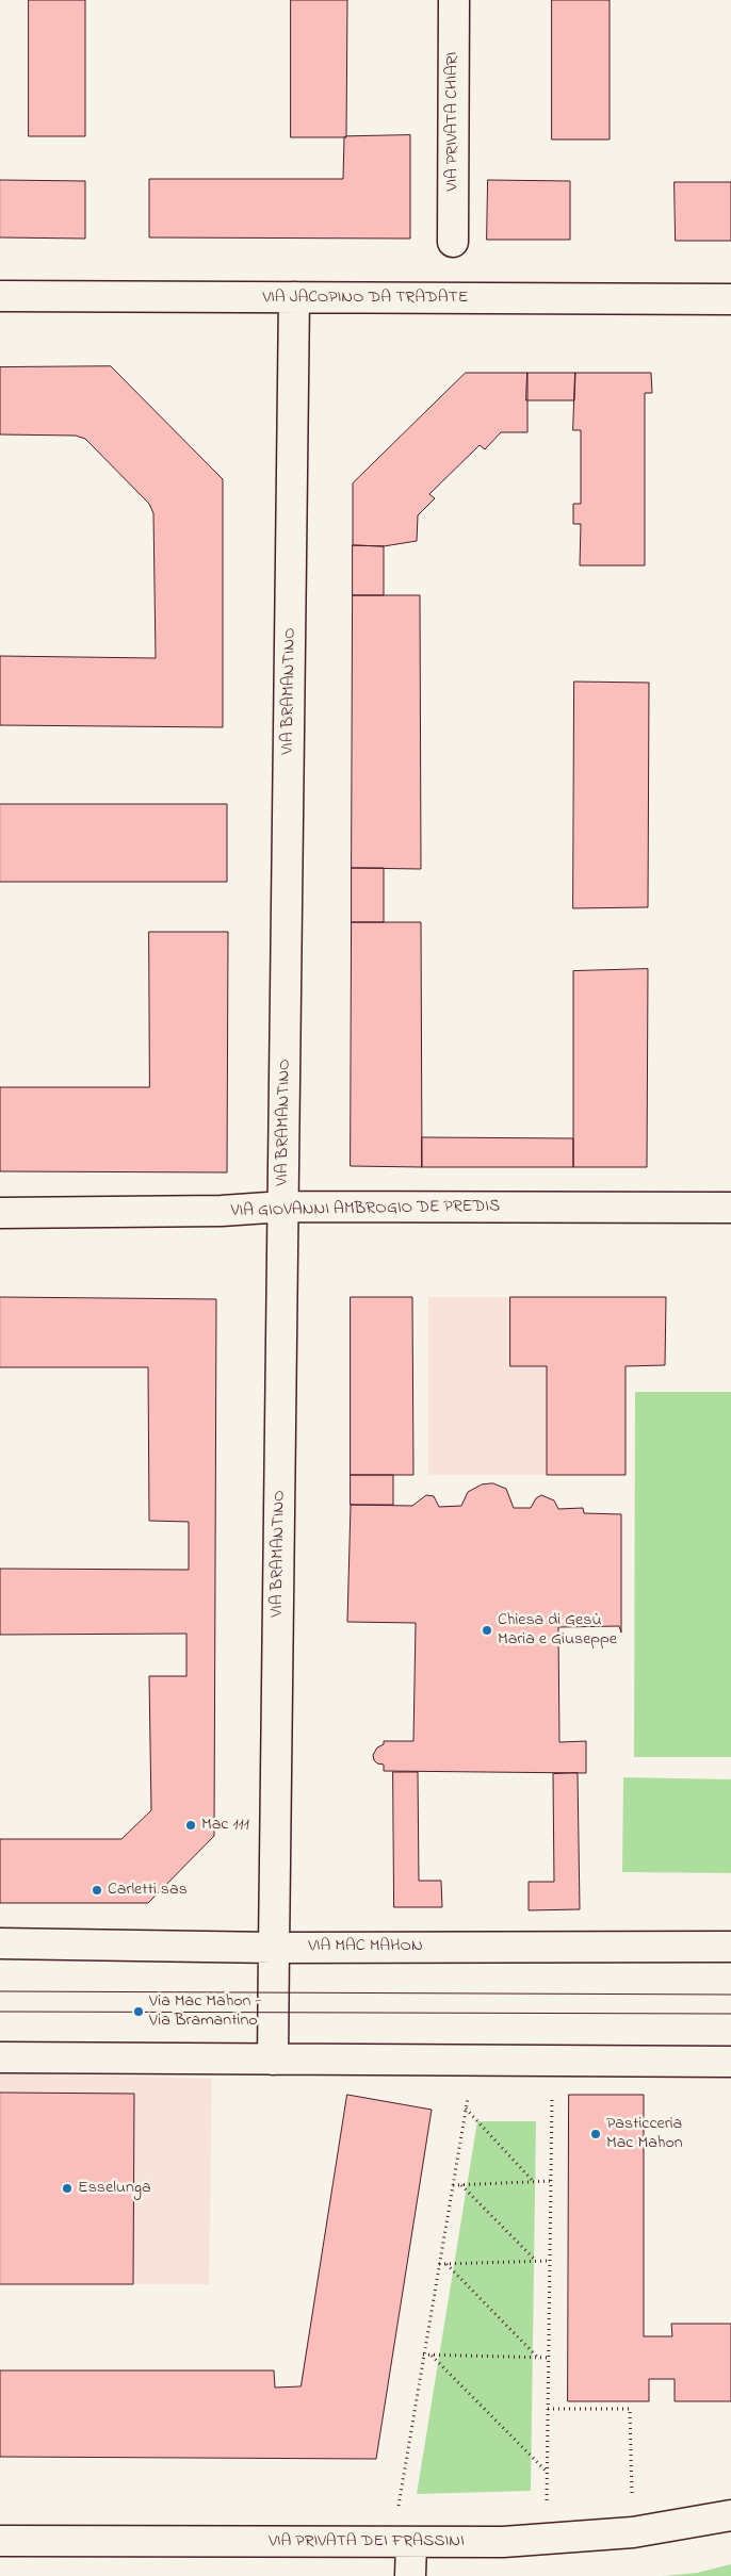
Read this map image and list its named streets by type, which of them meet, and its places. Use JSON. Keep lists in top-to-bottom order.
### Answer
{
  "streets": {
    "street": [
      "VIA PRIVATA CHIARI",
      "VIA JACOPINO DA TRADATE",
      "VIA BRAMANTINO",
      "VIA GIOVANNI AMBROGIO DE PREDIS",
      "VIA MAC MAHON",
      "VIA PRIVATA DEI FRASSINI"
    ]
  },
  "crossings": [
    ["VIA JACOPINO DA TRADATE", "VIA BRAMANTINO"],
    ["VIA BRAMANTINO", "VIA GIOVANNI AMBROGIO DE PREDIS"],
    ["VIA BRAMANTINO", "VIA MAC MAHON"]
  ],
  "places": [
    "Chiesa di Gesù Maria e Giuseppe",
    "Mac 111",
    "Carletti sas",
    "Via Mac Mahon - Via Bramantino",
    "Pasticceria Mac Mahon",
    "Esselunga"
  ]
}
